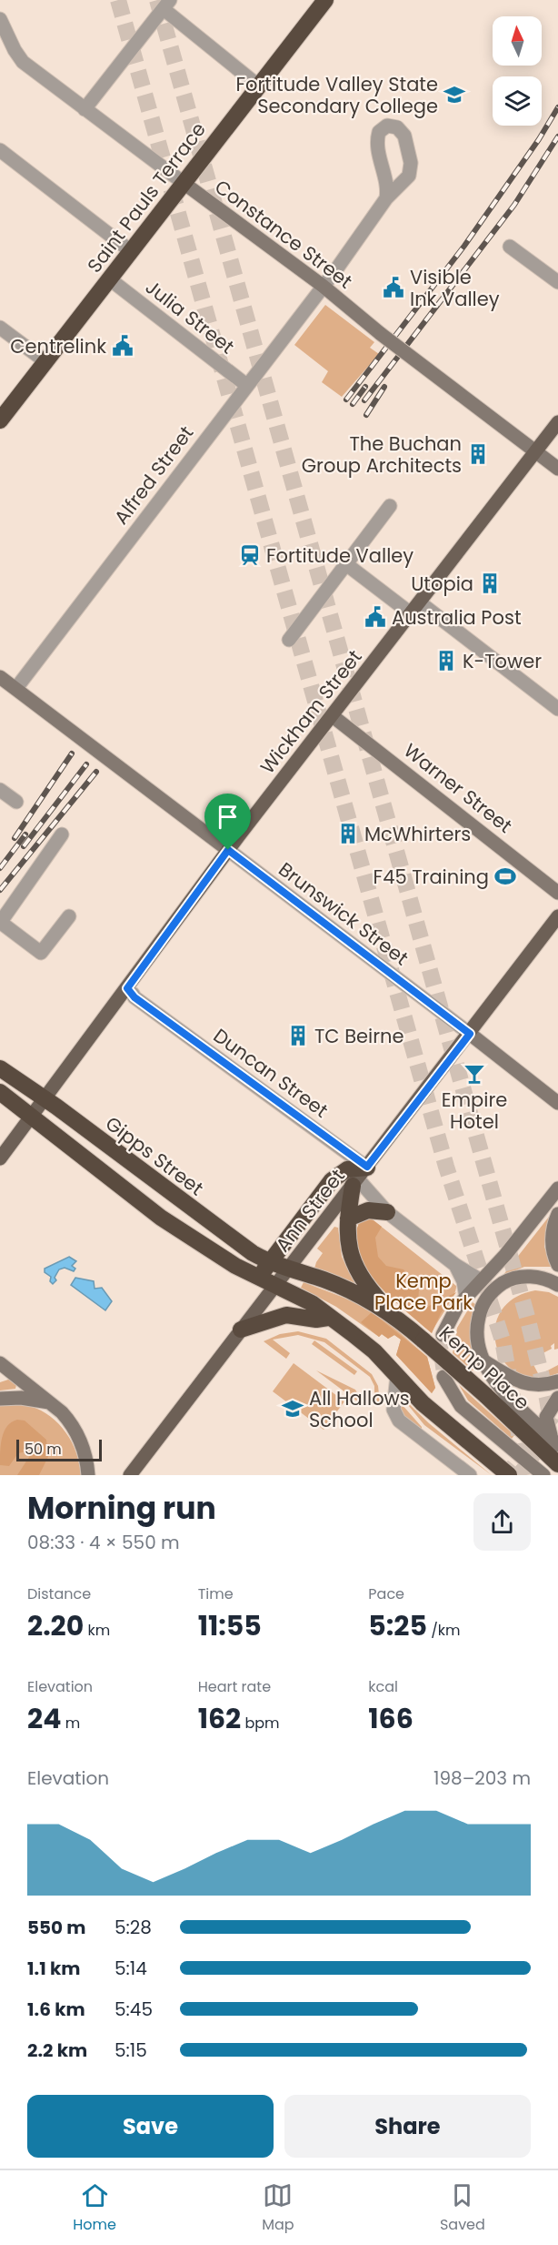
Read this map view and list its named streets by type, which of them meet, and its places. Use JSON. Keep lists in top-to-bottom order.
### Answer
{
  "streets": {
    "highway": ["Saint Pauls Terrace", "Gipps Street", "Kemp Place"],
    "main road": ["Wickham Street", "Ann Street"],
    "street": [
      "Constance Street",
      "Julia Street",
      "Alfred Street",
      "Warner Street",
      "Brunswick Street",
      "Duncan Street"
    ]
  },
  "crossings": [
    ["Saint Pauls Terrace", "Constance Street"],
    ["Saint Pauls Terrace", "Julia Street"],
    ["Constance Street", "Alfred Street"],
    ["Constance Street", "Wickham Street"],
    ["Julia Street", "Alfred Street"],
    ["Alfred Street", "Brunswick Street"],
    ["Wickham Street", "Warner Street"],
    ["Wickham Street", "Brunswick Street"],
    ["Wickham Street", "Duncan Street"],
    ["Wickham Street", "Gipps Street"],
    ["Brunswick Street", "Ann Street"],
    ["Duncan Street", "Ann Street"],
    ["Gipps Street", "Ann Street"],
    ["Gipps Street", "Kemp Place"],
    ["Ann Street", "Kemp Place"]
  ],
  "parks": ["Kemp Place Park"],
  "places": {
    "school or university": ["Fortitude Valley State Secondary College", "All Hallows School"],
    "public building": ["Visible Ink Valley", "Centrelink", "Australia Post"],
    "building": [
      "The Buchan Group Architects",
      "Utopia",
      "K-Tower",
      "McWhirters",
      "TC Beirne"
    ],
    "station": ["Fortitude Valley"],
    "sports": ["F45 Training"],
    "bar": ["Empire Hotel"]
  },
  "scale_bar": "50 m",
  "north": "top",
  "page": {
    "scale": "50 m",
    "heading": ["Morning run", "08:33 · 4 × 550 m"],
    "stats": [
      ["Distance", "2.20 km"],
      ["Time", "11:55"],
      ["Pace", "5:25 /km"],
      ["Elevation", "24 m"],
      ["Heart rate", "162 bpm"],
      ["kcal", "166"]
    ],
    "chart": ["Elevation", "198–203 m"],
    "list": [
      {
        "name": "550 m",
        "note": "5:28"
      },
      {
        "name": "1.1 km",
        "note": "5:14"
      },
      {
        "name": "1.6 km",
        "note": "5:45"
      },
      {
        "name": "2.2 km",
        "note": "5:15"
      }
    ],
    "buttons": ["Save", "Share"],
    "tabs": ["Home", "Map", "Saved"]
  }
}
